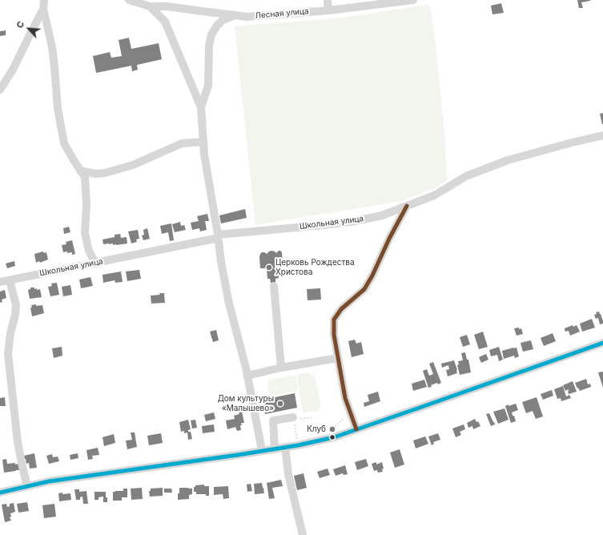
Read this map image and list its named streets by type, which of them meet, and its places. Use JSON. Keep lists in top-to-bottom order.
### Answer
{
  "streets": {
    "street": ["Лесная улица", "Школьная улица"]
  },
  "places": ["Церковь Рождества Христова", "Дом культуры «Малышево»", "Клуб"],
  "north": "top left"
}
